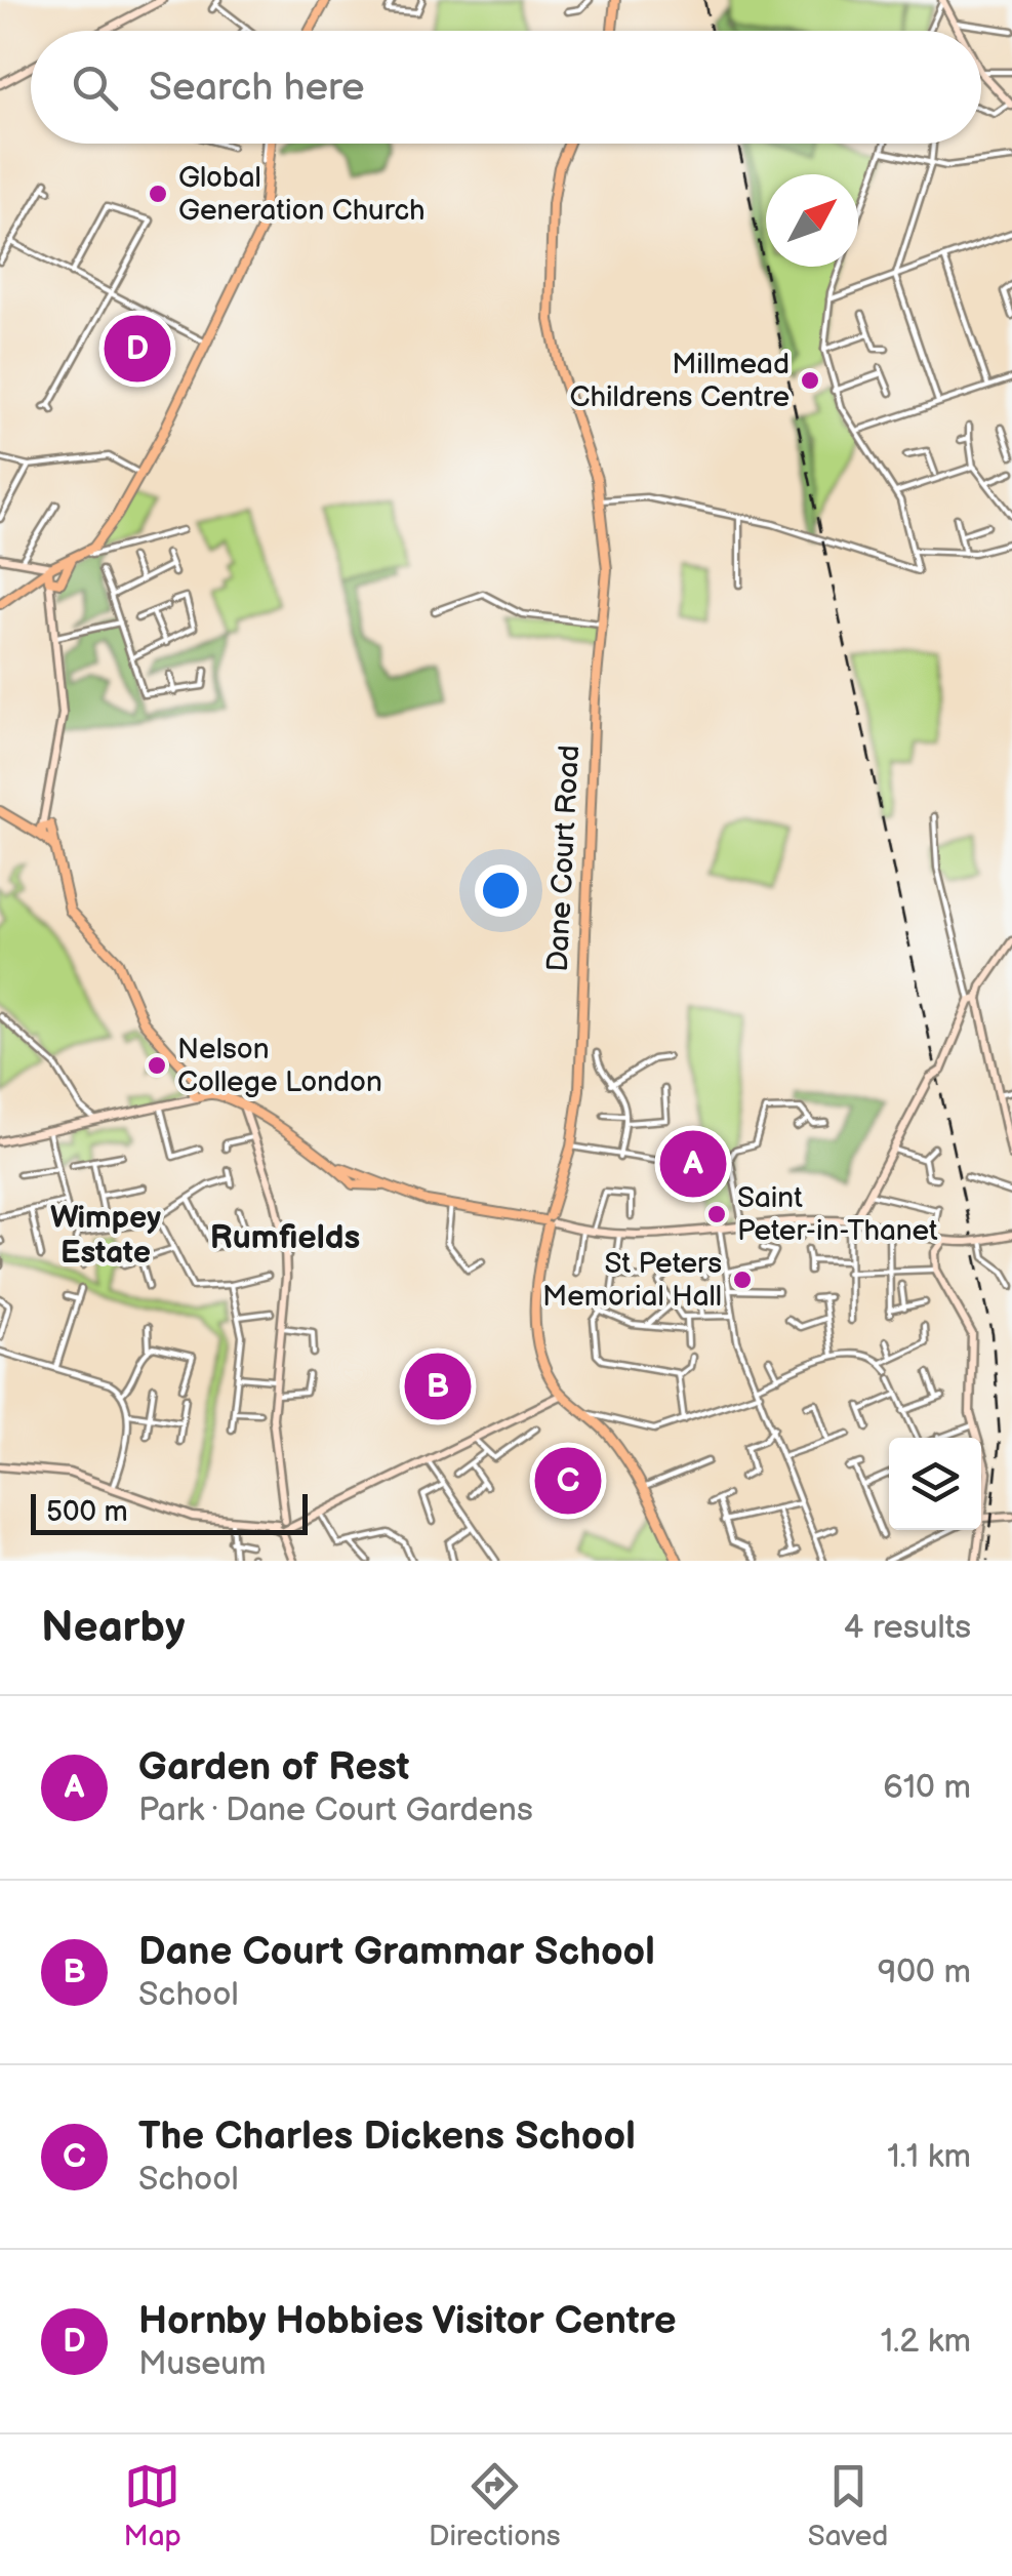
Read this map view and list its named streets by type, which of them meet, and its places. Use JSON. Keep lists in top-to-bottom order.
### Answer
{
  "streets": {
    "main road": ["Dane Court Road"]
  },
  "districts": ["Wimpey Estate", "Rumfields"],
  "places": [
    "Global Generation Church",
    "Millmead Childrens Centre",
    "Nelson College London",
    "Saint Peter-in-Thanet",
    "St Peters Memorial Hall"
  ],
  "scale_bar": "500 m",
  "north": "top right",
  "page": {
    "search": "Search here",
    "pins": [
      "D",
      "A",
      "B",
      "C"
    ],
    "scale": "500 m",
    "heading": ["Nearby", "4 results"],
    "list": [
      {
        "mark": "A",
        "name": "Garden of Rest",
        "note": "Park · Dane Court Gardens",
        "value": "610 m"
      },
      {
        "mark": "B",
        "name": "Dane Court Grammar School",
        "note": "School",
        "value": "900 m"
      },
      {
        "mark": "C",
        "name": "The Charles Dickens School",
        "note": "School",
        "value": "1.1 km"
      },
      {
        "mark": "D",
        "name": "Hornby Hobbies Visitor Centre",
        "note": "Museum",
        "value": "1.2 km"
      }
    ],
    "nav": ["Map", "Directions", "Saved"]
  }
}
